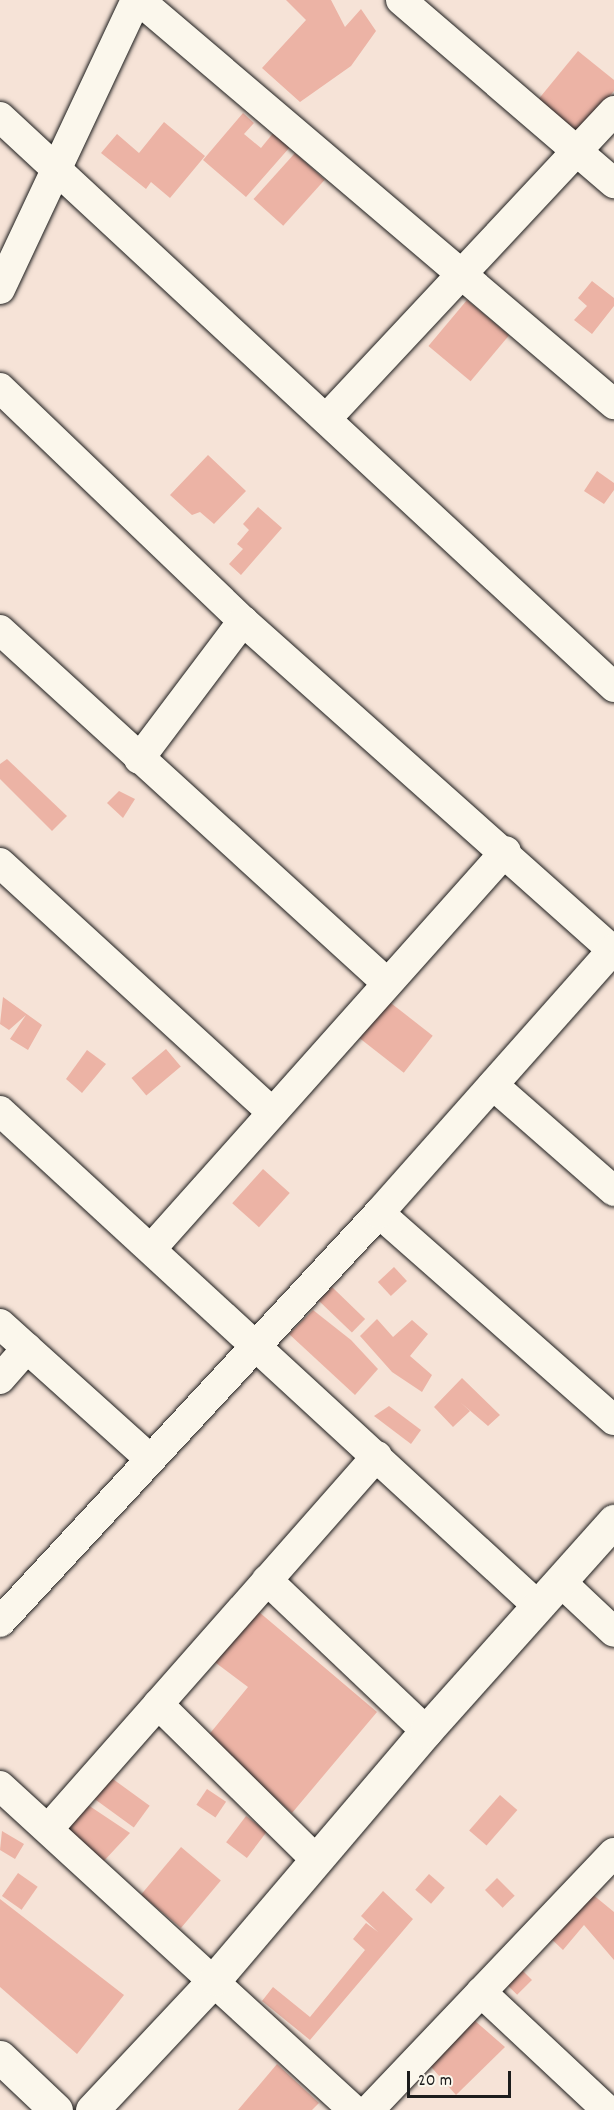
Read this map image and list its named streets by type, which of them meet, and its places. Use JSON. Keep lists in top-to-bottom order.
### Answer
{
  "scale_bar": "20 m"
}
